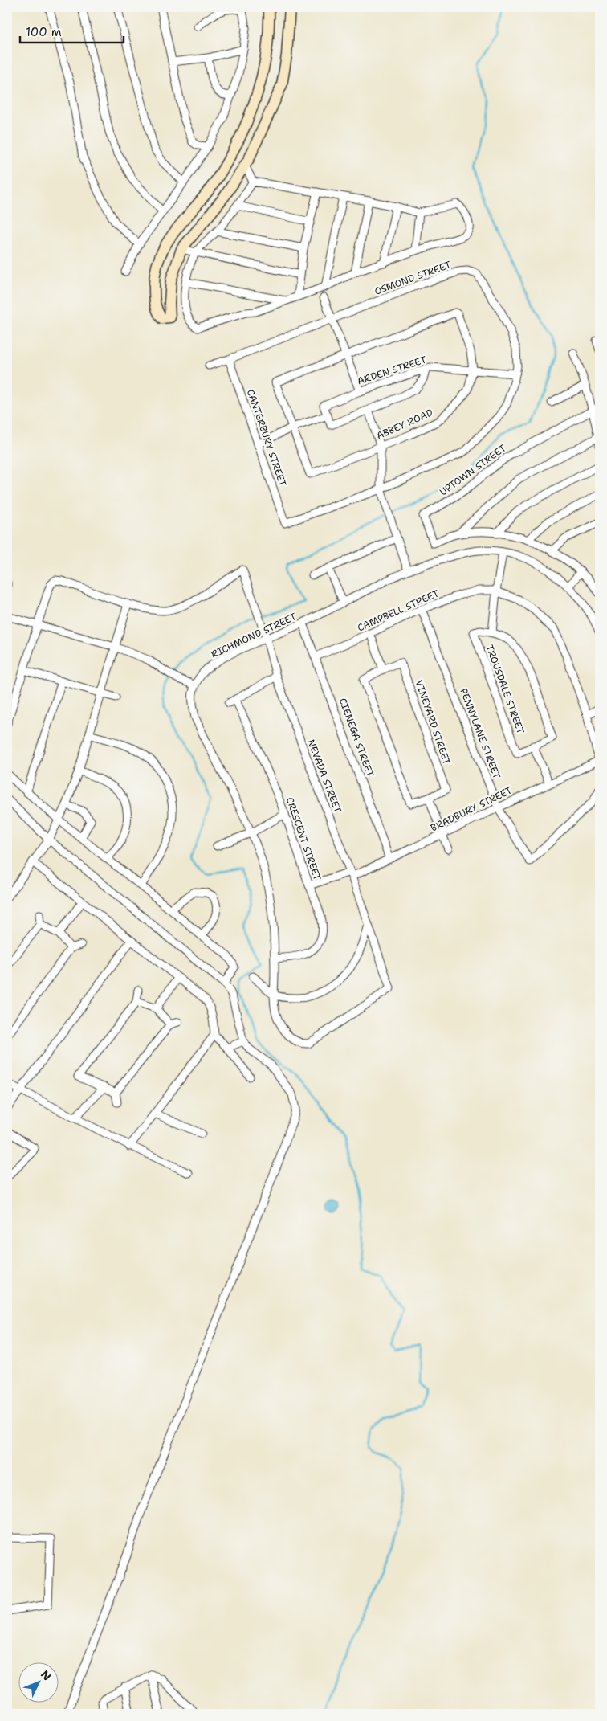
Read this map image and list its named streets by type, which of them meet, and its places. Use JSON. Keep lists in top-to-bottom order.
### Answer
{
  "streets": {
    "street": [
      "OSMOND STREET",
      "ARDEN STREET",
      "ABBEY ROAD",
      "CANTERBURY STREET",
      "UPTOWN STREET",
      "CAMPBELL STREET",
      "RICHMOND STREET",
      "TROUSDALE STREET",
      "VINEYARD STREET",
      "PENNYLANE STREET",
      "CIENEGA STREET",
      "NEVADA STREET",
      "BRADBURY STREET",
      "CRESCENT STREET"
    ]
  },
  "crossings": [
    ["OSMOND STREET", "ARDEN STREET"],
    ["OSMOND STREET", "CANTERBURY STREET"],
    ["ARDEN STREET", "ABBEY ROAD"],
    ["CAMPBELL STREET", "PENNYLANE STREET"],
    ["CAMPBELL STREET", "CIENEGA STREET"],
    ["CAMPBELL STREET", "BRADBURY STREET"],
    ["RICHMOND STREET", "CIENEGA STREET"],
    ["RICHMOND STREET", "NEVADA STREET"],
    ["PENNYLANE STREET", "BRADBURY STREET"],
    ["CIENEGA STREET", "BRADBURY STREET"],
    ["NEVADA STREET", "BRADBURY STREET"],
    ["NEVADA STREET", "CRESCENT STREET"],
    ["BRADBURY STREET", "CRESCENT STREET"]
  ],
  "scale_bar": "100 m",
  "north": "top right"
}
